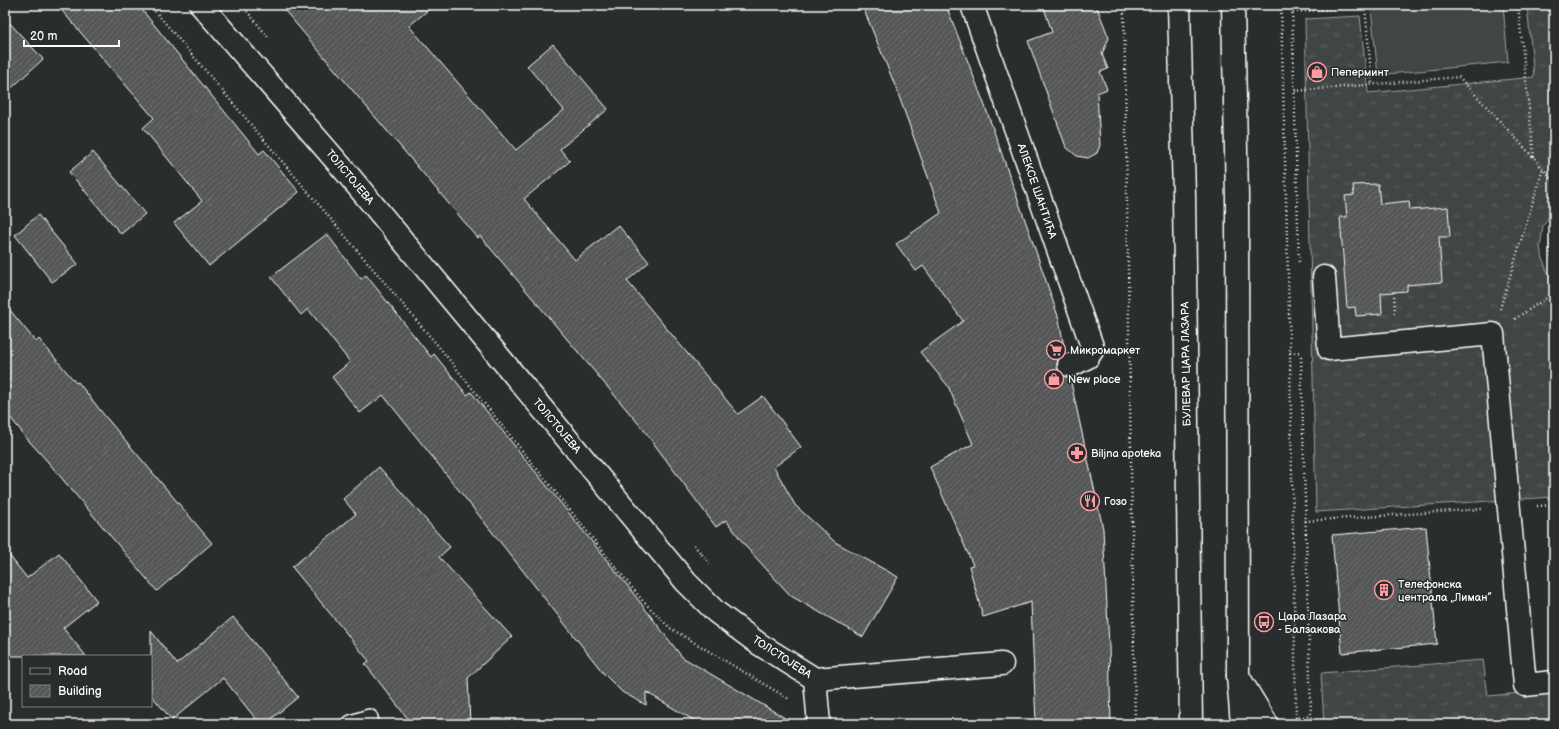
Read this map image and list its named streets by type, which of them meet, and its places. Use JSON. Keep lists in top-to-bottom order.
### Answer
{
  "streets": {
    "street": ["ТОЛСТОЈЕВА", "АЛЕКСЕ ШАНТИЋА", "БУЛЕВАР ЦАРА ЛАЗАРА"]
  },
  "places": {
    "shop": ["Пеперминт", "New place"],
    "supermarket": ["Микромаркет"],
    "pharmacy": ["Biljna apoteka"],
    "restaurant": ["Гозо"],
    "building": ["Телефонска централа „Лиман”"],
    "bus stop": ["Цара Лазара - Балзакова"]
  },
  "legend": ["Road", "Building"],
  "scale_bar": "20 m"
}
